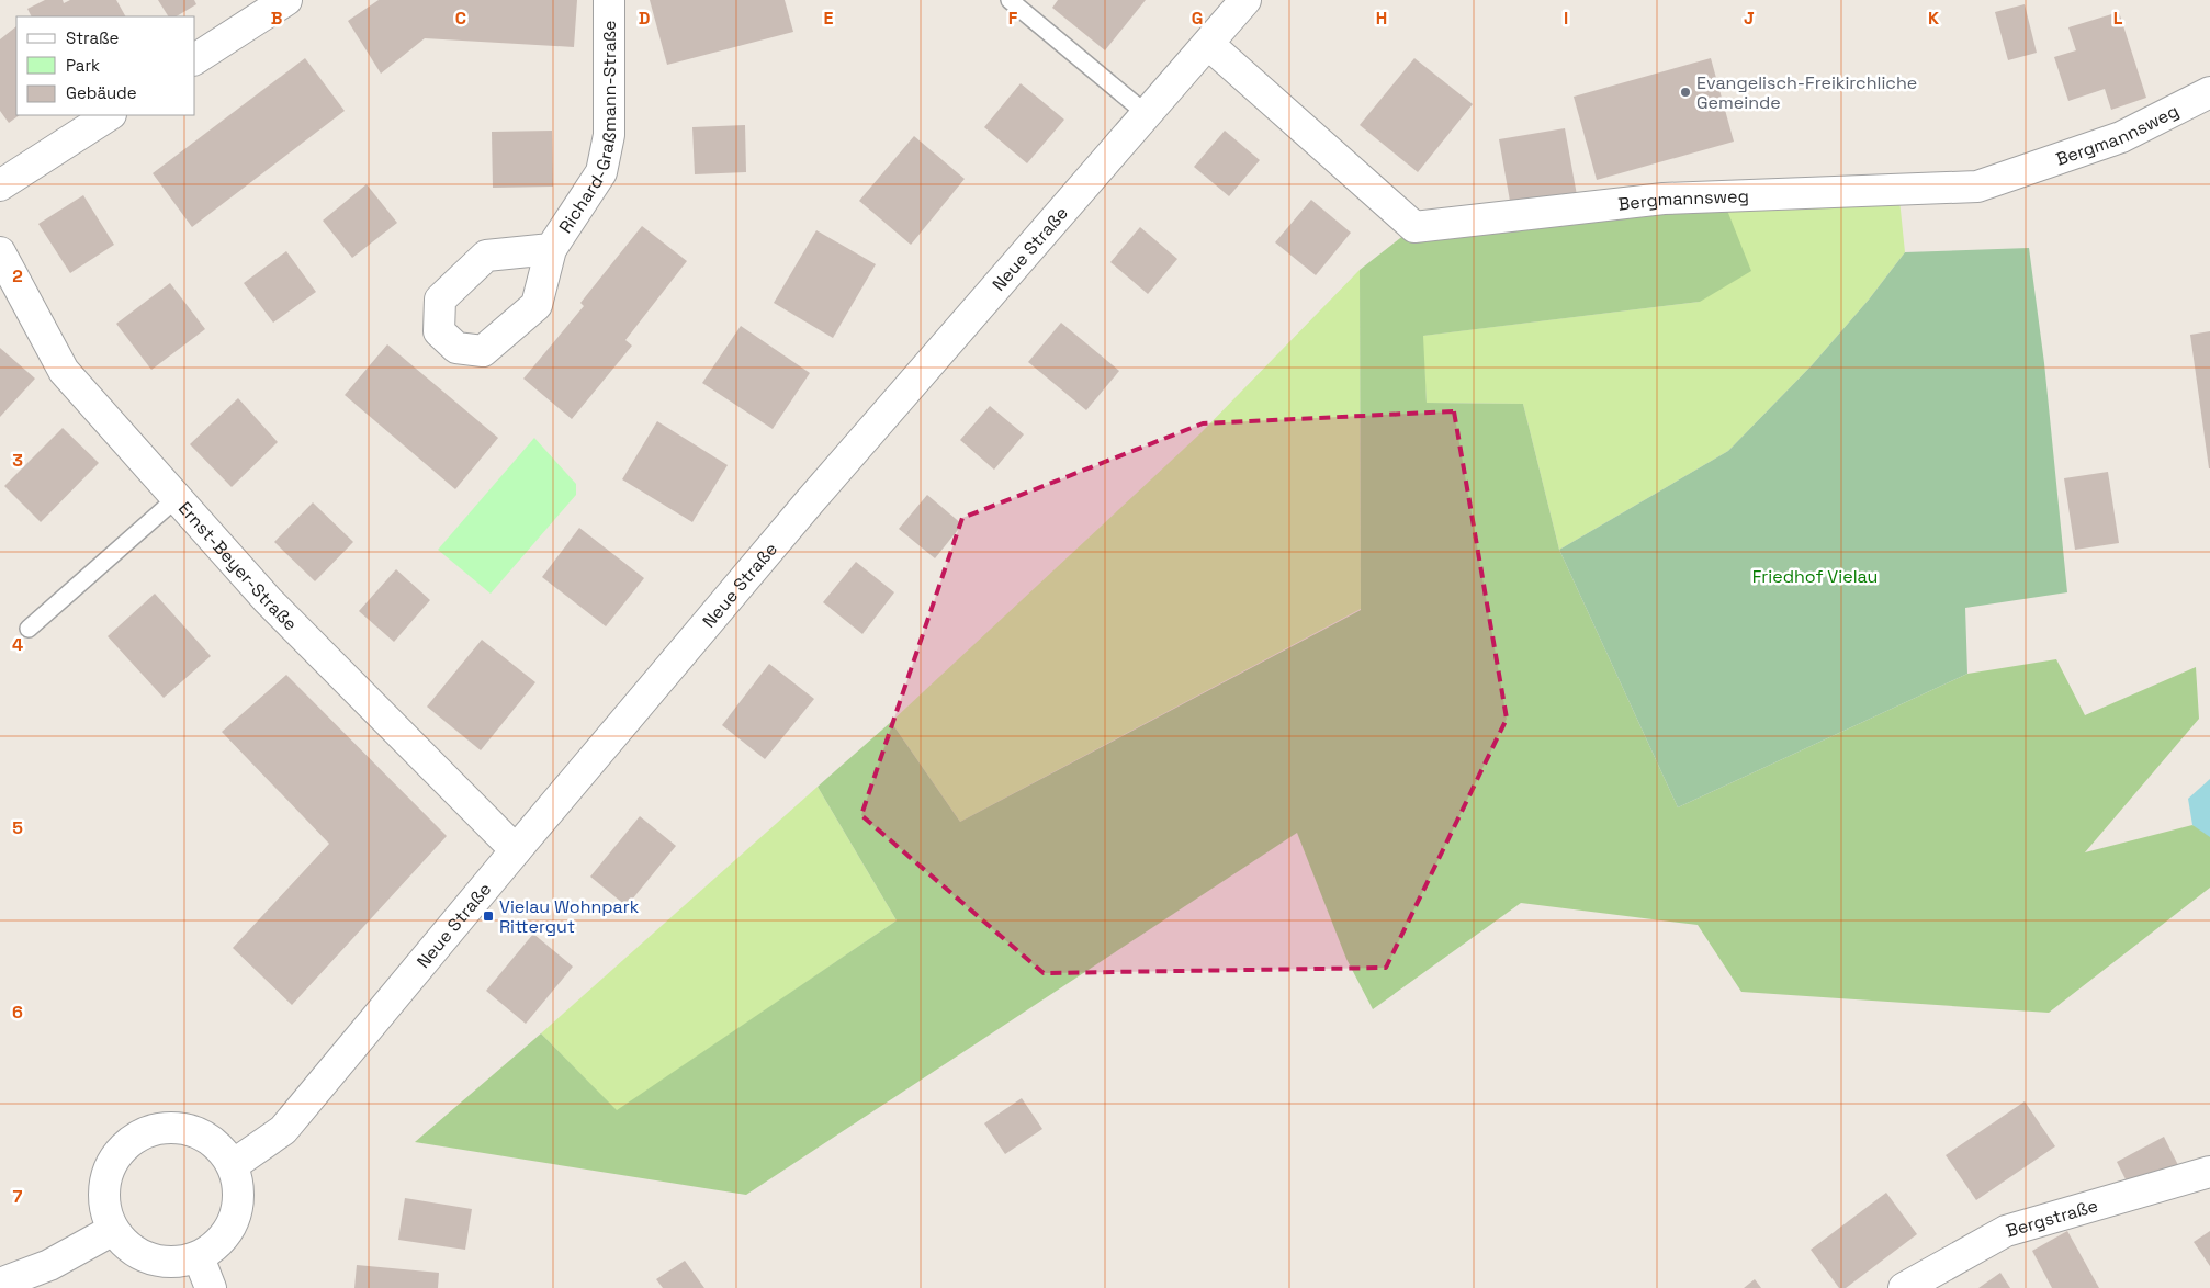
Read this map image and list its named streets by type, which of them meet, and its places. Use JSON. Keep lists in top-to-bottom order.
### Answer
{
  "streets": {
    "street": [
      "Richard-Graßmann-Straße",
      "Bergmannsweg",
      "Neue Straße",
      "Ernst-Beyer-Straße",
      "Bergstraße"
    ]
  },
  "crossings": [
    ["Bergmannsweg", "Neue Straße"],
    ["Neue Straße", "Ernst-Beyer-Straße"]
  ],
  "parks": ["Friedhof Vielau"],
  "places": {
    "other": ["Evangelisch-Freikirchliche Gemeinde"],
    "transit": ["Vielau Wohnpark Rittergut"]
  },
  "legend": ["Straße", "Park", "Gebäude"],
  "grid": {
    "columns": [
      "B",
      "C",
      "D",
      "E",
      "F",
      "G",
      "H",
      "I",
      "J",
      "K",
      "L"
    ],
    "rows": [
      "2",
      "3",
      "4",
      "5",
      "6",
      "7"
    ]
  }
}
